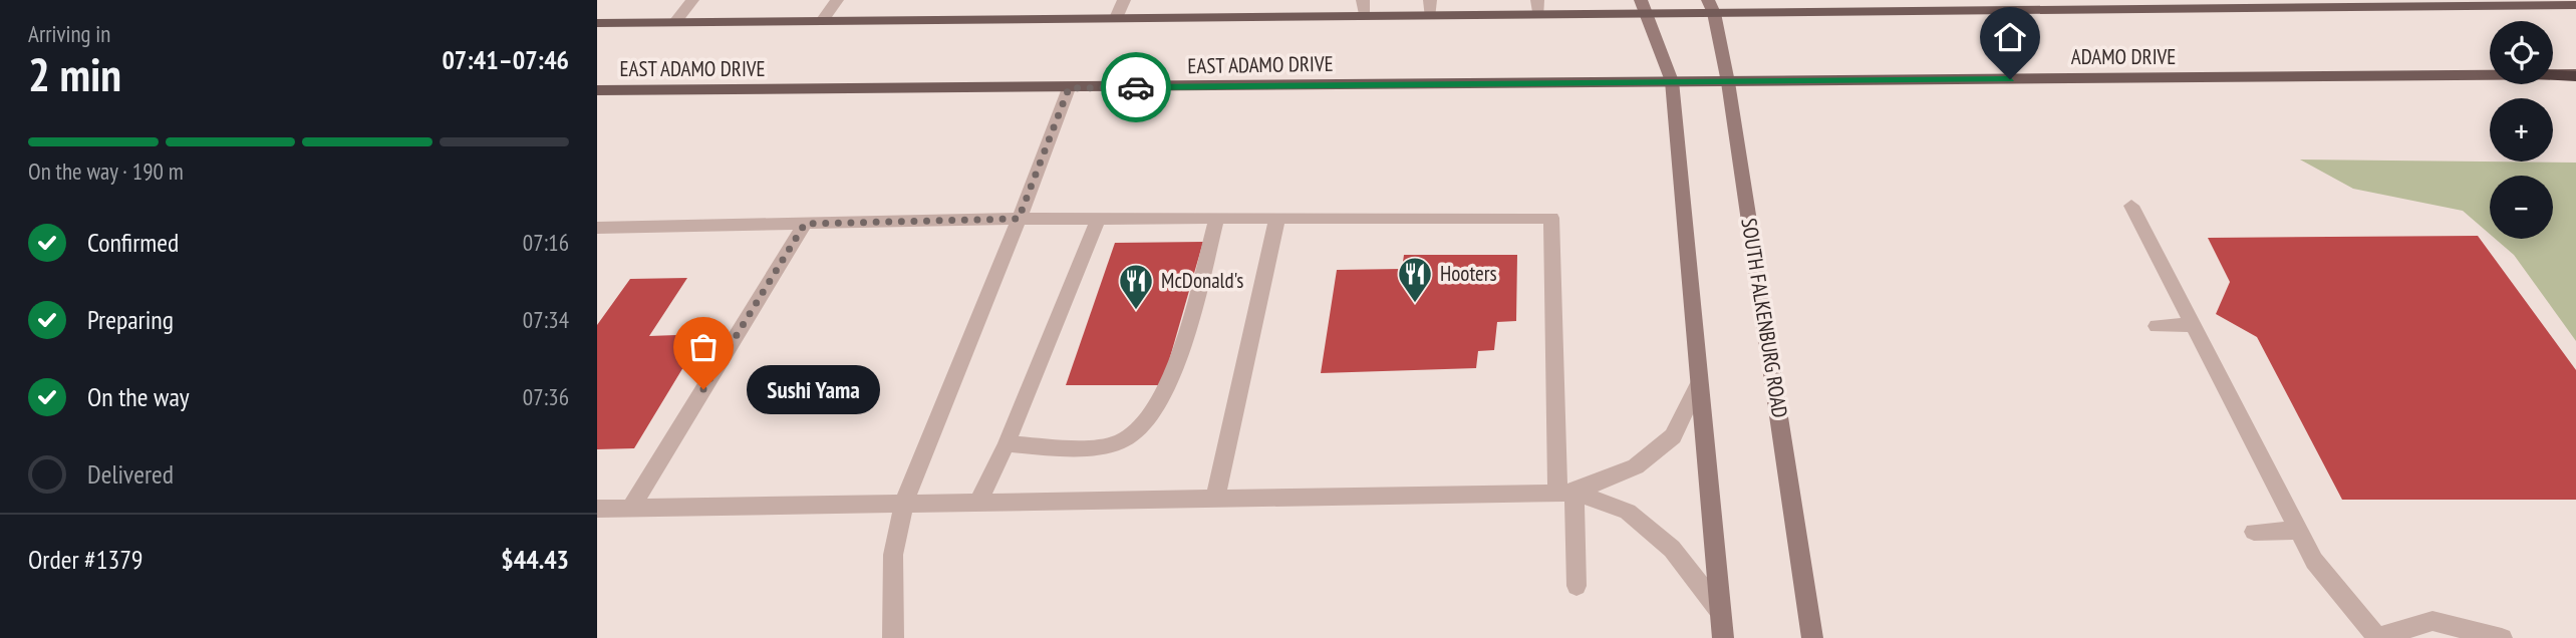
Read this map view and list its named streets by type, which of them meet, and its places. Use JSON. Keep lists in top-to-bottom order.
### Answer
{
  "streets": {
    "main road": ["ADAMO DRIVE", "EAST ADAMO DRIVE"],
    "street": ["SOUTH FALKENBURG ROAD"]
  },
  "crossings": [
    ["ADAMO DRIVE", "EAST ADAMO DRIVE"],
    ["ADAMO DRIVE", "SOUTH FALKENBURG ROAD"]
  ],
  "places": {
    "restaurant": ["Hooters", "McDonald's"],
    "other": ["Sushi Yama"]
  },
  "page": {
    "heading": ["2 min", "Arriving in", "07:41–07:46"],
    "panel": ["Order #1379", "$44.43"],
    "map_buttons": ["+", "−"],
    "bar": "On the way · 190 m",
    "list": [
      ["Confirmed", "07:16"],
      ["Preparing", "07:34"],
      ["On the way", "07:36"],
      "Delivered"
    ],
    "bubble": "Sushi Yama"
  }
}
